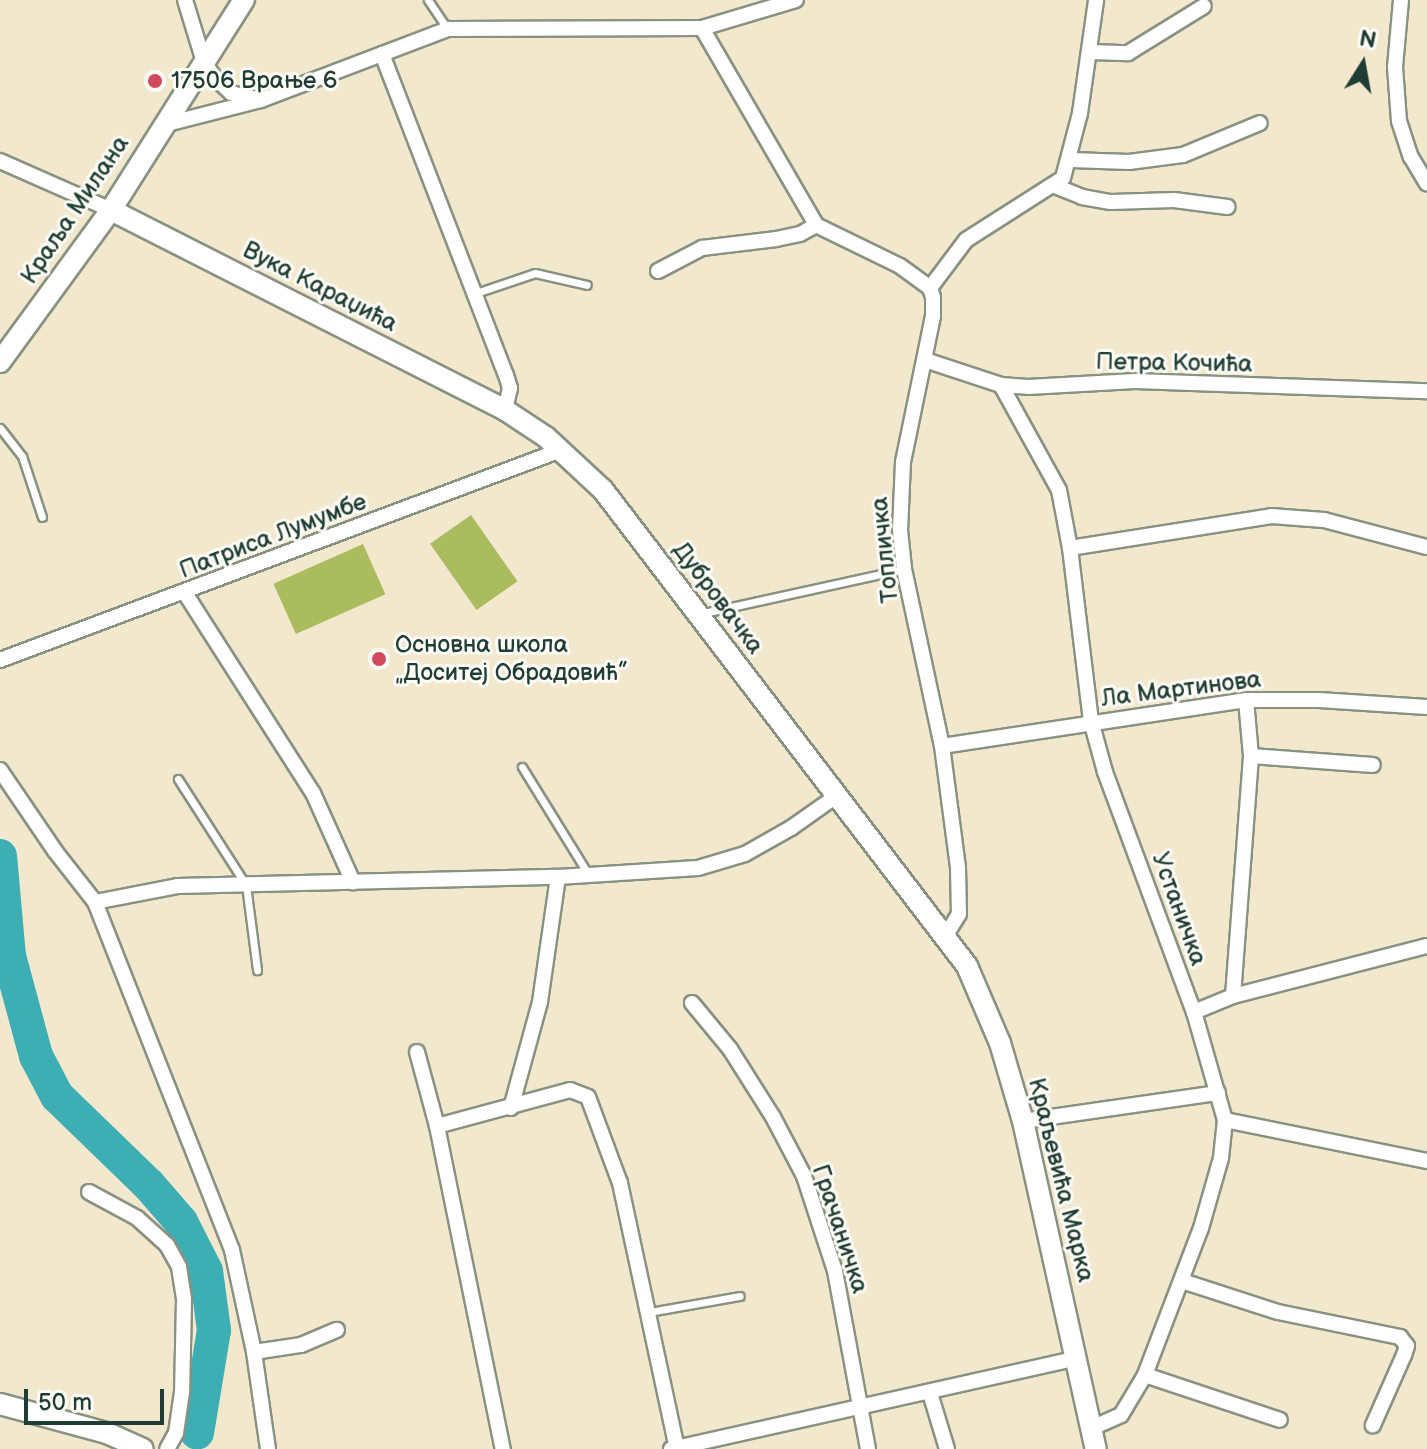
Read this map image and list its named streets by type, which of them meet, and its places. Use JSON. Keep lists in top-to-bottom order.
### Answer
{
  "streets": {
    "main road": [
      "Краља Милана",
      "Вука Караџића",
      "Дубровачка",
      "Краљевића Марка"
    ],
    "street": [
      "Петра Кочића",
      "Патриса Лумумбе",
      "Топличка",
      "Ла Мартинова",
      "Устаничка",
      "Грачаничка"
    ]
  },
  "crossings": [
    ["Краља Милана", "Вука Караџића"],
    ["Вука Караџића", "Дубровачка"],
    ["Петра Кочића", "Топличка"],
    ["Петра Кочића", "Устаничка"],
    ["Патриса Лумумбе", "Дубровачка"],
    ["Топличка", "Дубровачка"],
    ["Топличка", "Ла Мартинова"],
    ["Топличка", "Краљевића Марка"],
    ["Дубровачка", "Краљевића Марка"],
    ["Ла Мартинова", "Устаничка"],
    ["Устаничка", "Краљевића Марка"]
  ],
  "places": ["17506 Врање 6", "Основна школа „Доситеј Обрадовић”"],
  "scale_bar": "50 m",
  "north": "top"
}
